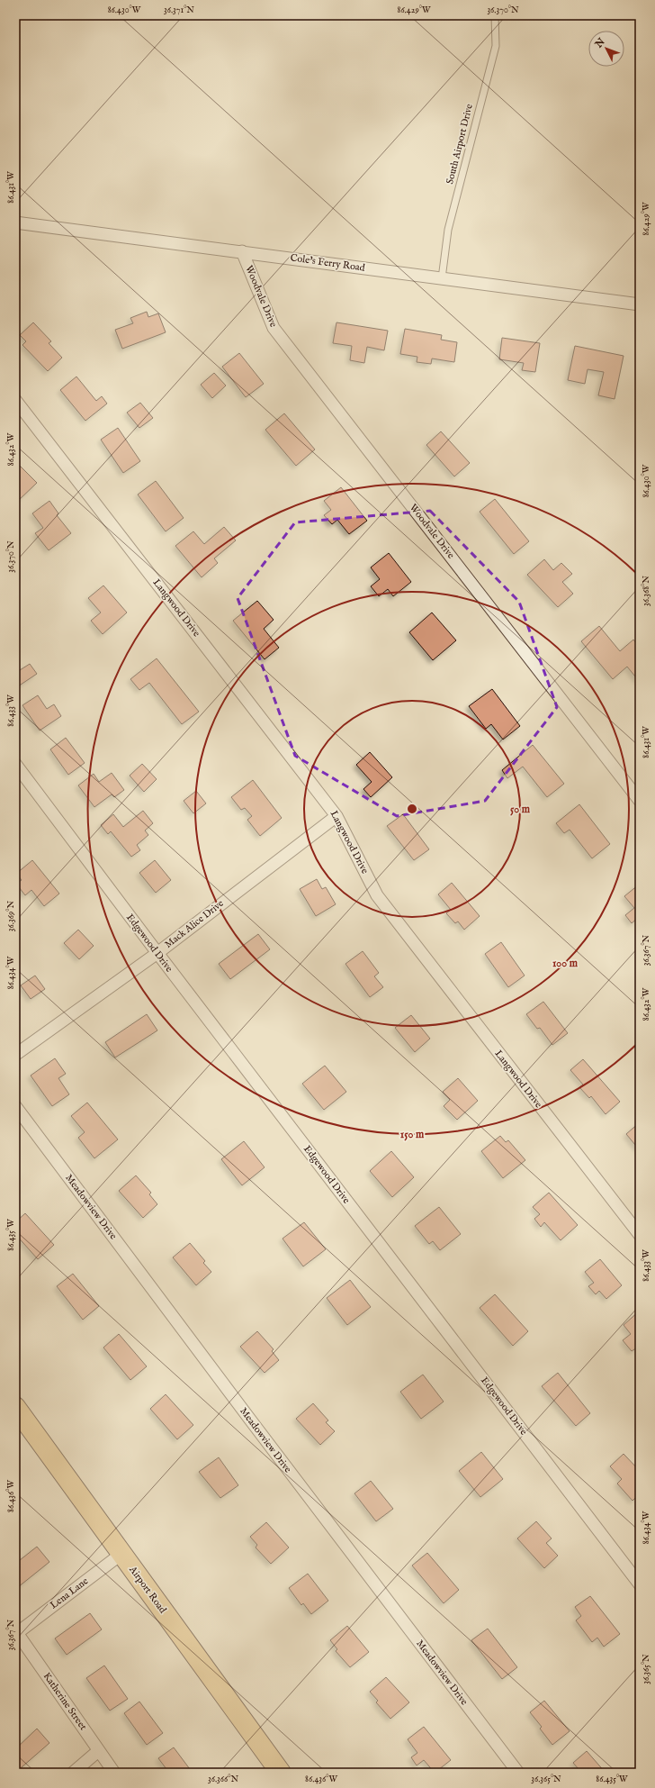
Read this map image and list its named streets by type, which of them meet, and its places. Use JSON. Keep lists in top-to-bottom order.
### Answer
{
  "streets": {
    "highway": ["Airport Road"],
    "street": [
      "Cole's Ferry Road",
      "Woodvale Drive",
      "Langwood Drive",
      "Mack Alice Drive",
      "Edgewood Drive",
      "Meadowview Drive",
      "Lena Lane",
      "Katherine Street"
    ],
    "lane": ["South Airport Drive"]
  },
  "crossings": [
    ["South Airport Drive", "Cole's Ferry Road"],
    ["Cole's Ferry Road", "Woodvale Drive"],
    ["Langwood Drive", "Mack Alice Drive"],
    ["Mack Alice Drive", "Edgewood Drive"],
    ["Airport Road", "Lena Lane"],
    ["Lena Lane", "Katherine Street"]
  ],
  "north": "top left",
  "coordinates": [
    "86.430°W",
    "36.371°N",
    "86.429°W",
    "36.370°N",
    "86.431°W",
    "86.432°W",
    "36.368°N",
    "86.433°W",
    "36.369°N",
    "36.367°N",
    "86.434°W",
    "86.435°W",
    "86.436°W",
    "36.365°N",
    "36.366°N"
  ],
  "rings": ["50 m", "100 m", "150 m"]
}
